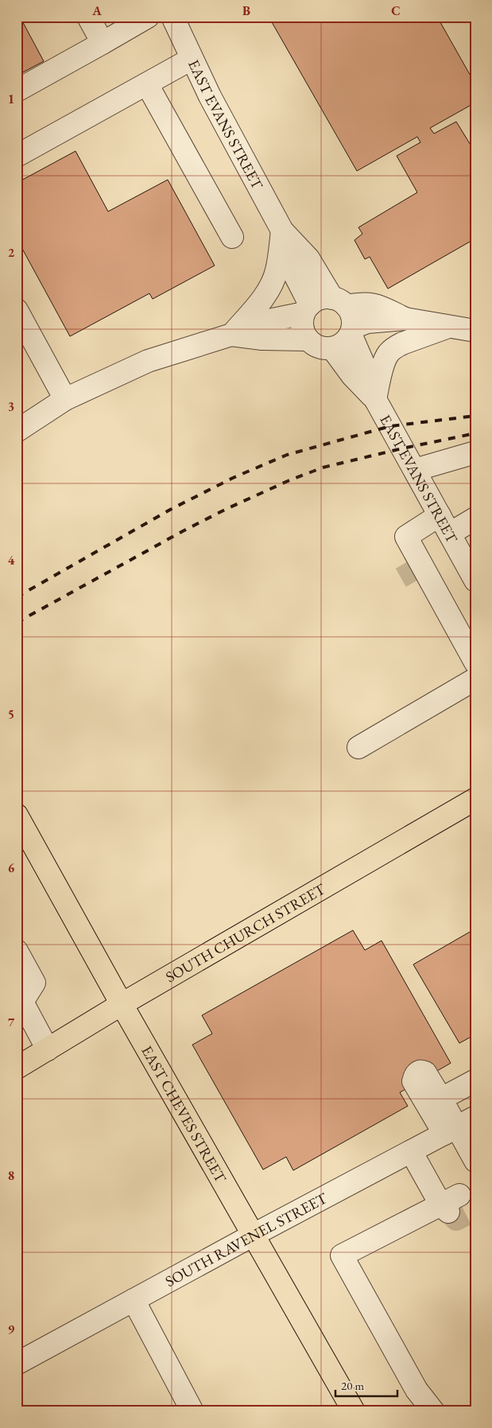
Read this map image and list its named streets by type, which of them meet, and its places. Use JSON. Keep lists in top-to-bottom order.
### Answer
{
  "streets": {
    "main road": ["SOUTH CHURCH STREET", "EAST CHEVES STREET"],
    "street": ["EAST EVANS STREET", "SOUTH RAVENEL STREET"]
  },
  "crossings": [
    ["SOUTH CHURCH STREET", "EAST CHEVES STREET"],
    ["EAST CHEVES STREET", "SOUTH RAVENEL STREET"]
  ],
  "scale_bar": "20 m",
  "grid": {
    "columns": ["A", "B", "C"],
    "rows": [
      "1",
      "2",
      "3",
      "4",
      "5",
      "6",
      "7",
      "8",
      "9"
    ]
  }
}
